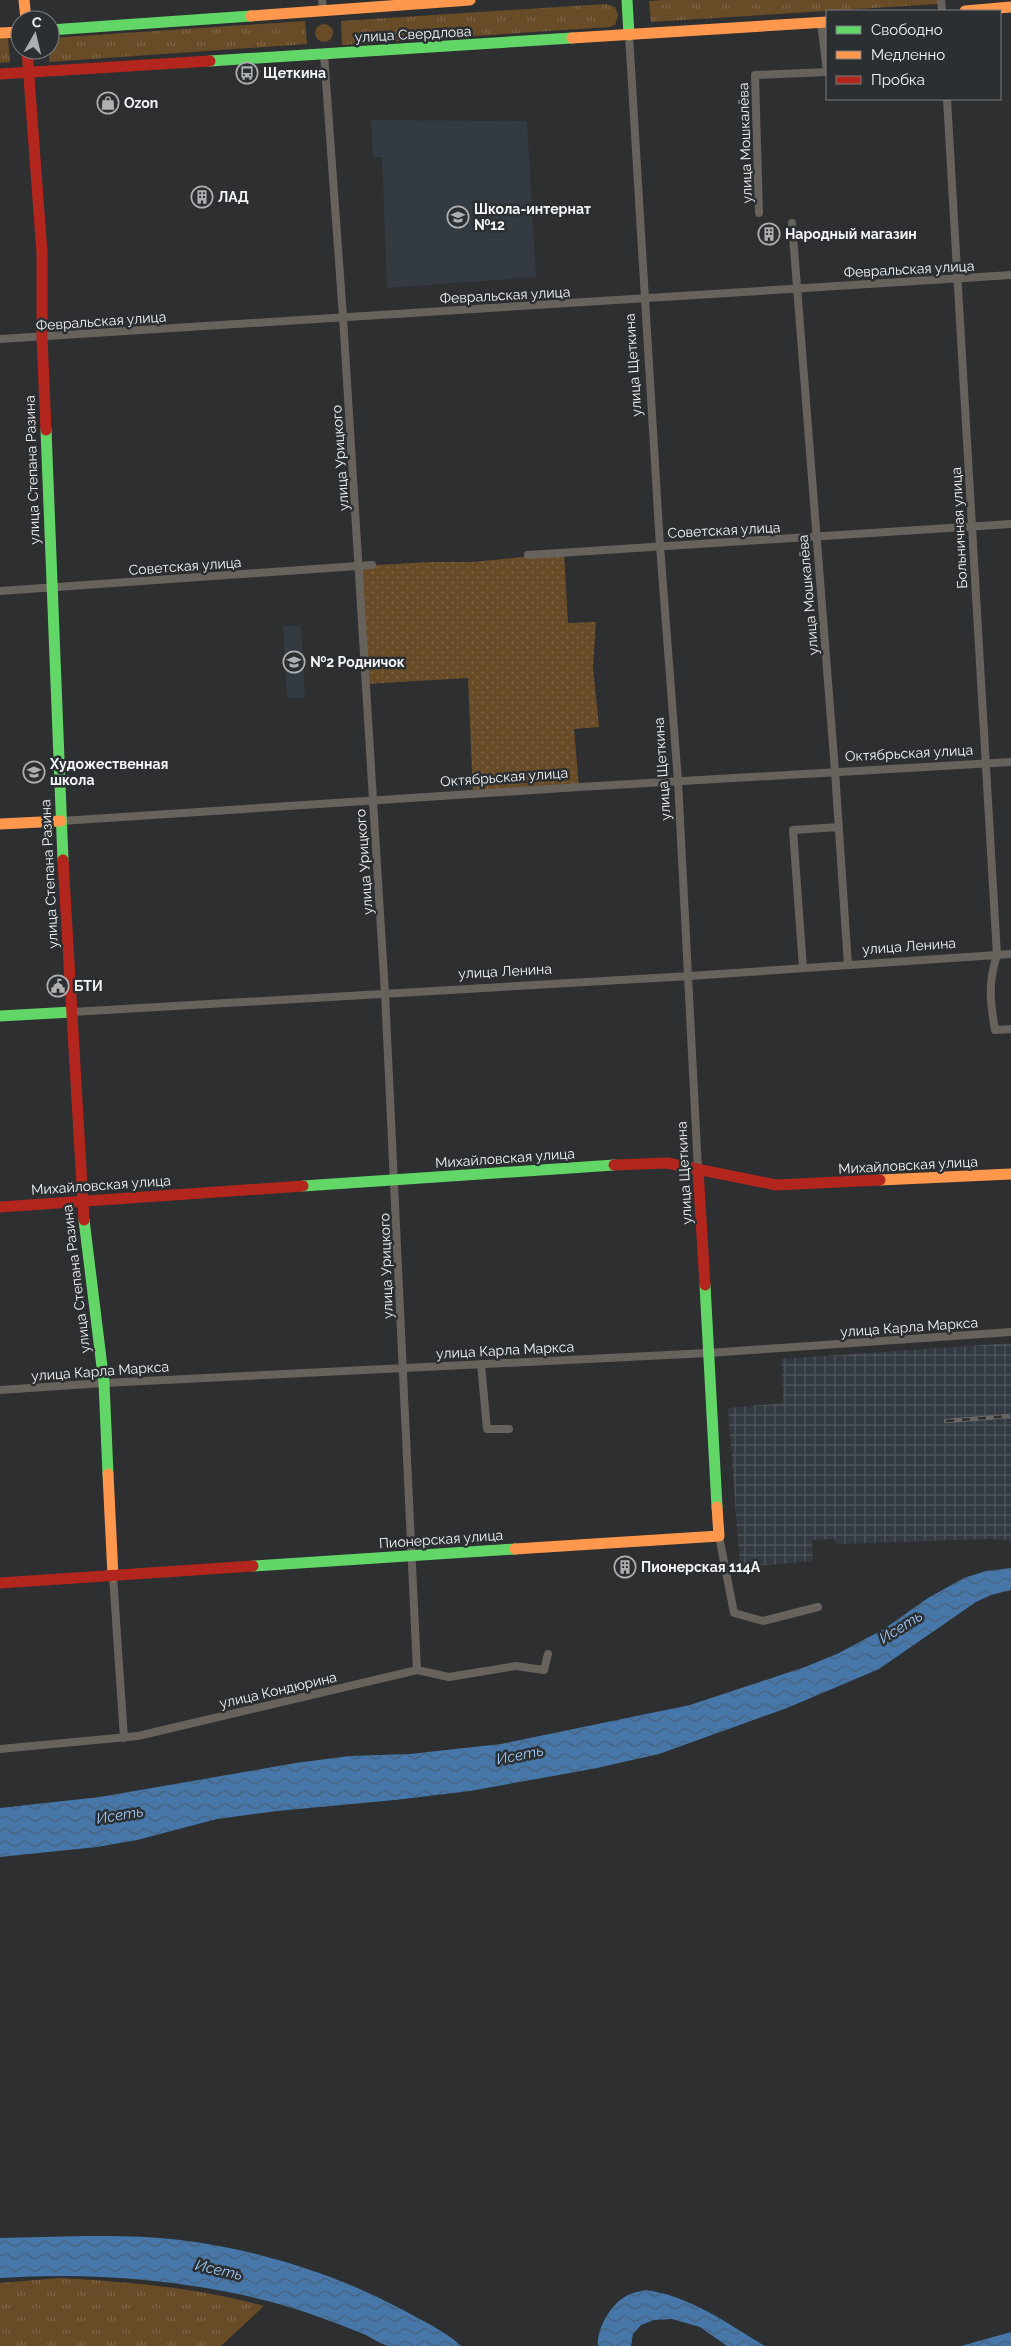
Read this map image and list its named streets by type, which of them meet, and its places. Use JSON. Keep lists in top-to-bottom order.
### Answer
{
  "streets": {
    "main road": [
      "улица Свердлова",
      "улица Щеткина",
      "улица Степана Разина",
      "Октябрьская улица",
      "улица Ленина",
      "Михайловская улица",
      "Пионерская улица"
    ],
    "street": [
      "улица Мошкалёва",
      "Февральская улица",
      "улица Урицкого",
      "Больничная улица",
      "Советская улица",
      "улица Карла Маркса",
      "улица Кондюрина"
    ]
  },
  "crossings": [
    ["улица Свердлова", "улица Мошкалёва"],
    ["улица Свердлова", "улица Щеткина"],
    ["улица Свердлова", "улица Урицкого"],
    ["улица Свердлова", "улица Степана Разина"],
    ["улица Мошкалёва", "Февральская улица"],
    ["улица Мошкалёва", "Советская улица"],
    ["улица Мошкалёва", "Октябрьская улица"],
    ["улица Мошкалёва", "улица Ленина"],
    ["Февральская улица", "улица Щеткина"],
    ["Февральская улица", "улица Урицкого"],
    ["Февральская улица", "улица Степана Разина"],
    ["Февральская улица", "Больничная улица"],
    ["улица Щеткина", "Советская улица"],
    ["улица Щеткина", "Октябрьская улица"],
    ["улица Щеткина", "улица Ленина"],
    ["улица Щеткина", "Михайловская улица"],
    ["улица Щеткина", "улица Карла Маркса"],
    ["улица Щеткина", "Пионерская улица"],
    ["улица Урицкого", "Советская улица"],
    ["улица Урицкого", "Октябрьская улица"],
    ["улица Урицкого", "улица Ленина"],
    ["улица Урицкого", "Михайловская улица"],
    ["улица Урицкого", "улица Карла Маркса"],
    ["улица Урицкого", "Пионерская улица"],
    ["улица Урицкого", "улица Кондюрина"],
    ["улица Степана Разина", "Советская улица"],
    ["улица Степана Разина", "Октябрьская улица"],
    ["улица Степана Разина", "улица Ленина"],
    ["улица Степана Разина", "Михайловская улица"],
    ["улица Степана Разина", "улица Карла Маркса"],
    ["улица Степана Разина", "Пионерская улица"],
    ["Больничная улица", "Советская улица"],
    ["Больничная улица", "Октябрьская улица"],
    ["Больничная улица", "улица Ленина"]
  ],
  "water": ["Исеть"],
  "places": {
    "bus stop": ["Щеткина"],
    "shop": ["Ozon"],
    "building": ["ЛАД", "Народный магазин", "Пионерская 114А"],
    "school or university": ["Школа-интернат №12", "№2 Родничок", "Художественная школа"],
    "public building": ["БТИ"]
  },
  "legend": ["Свободно", "Медленно", "Пробка"],
  "north": "top"
}
